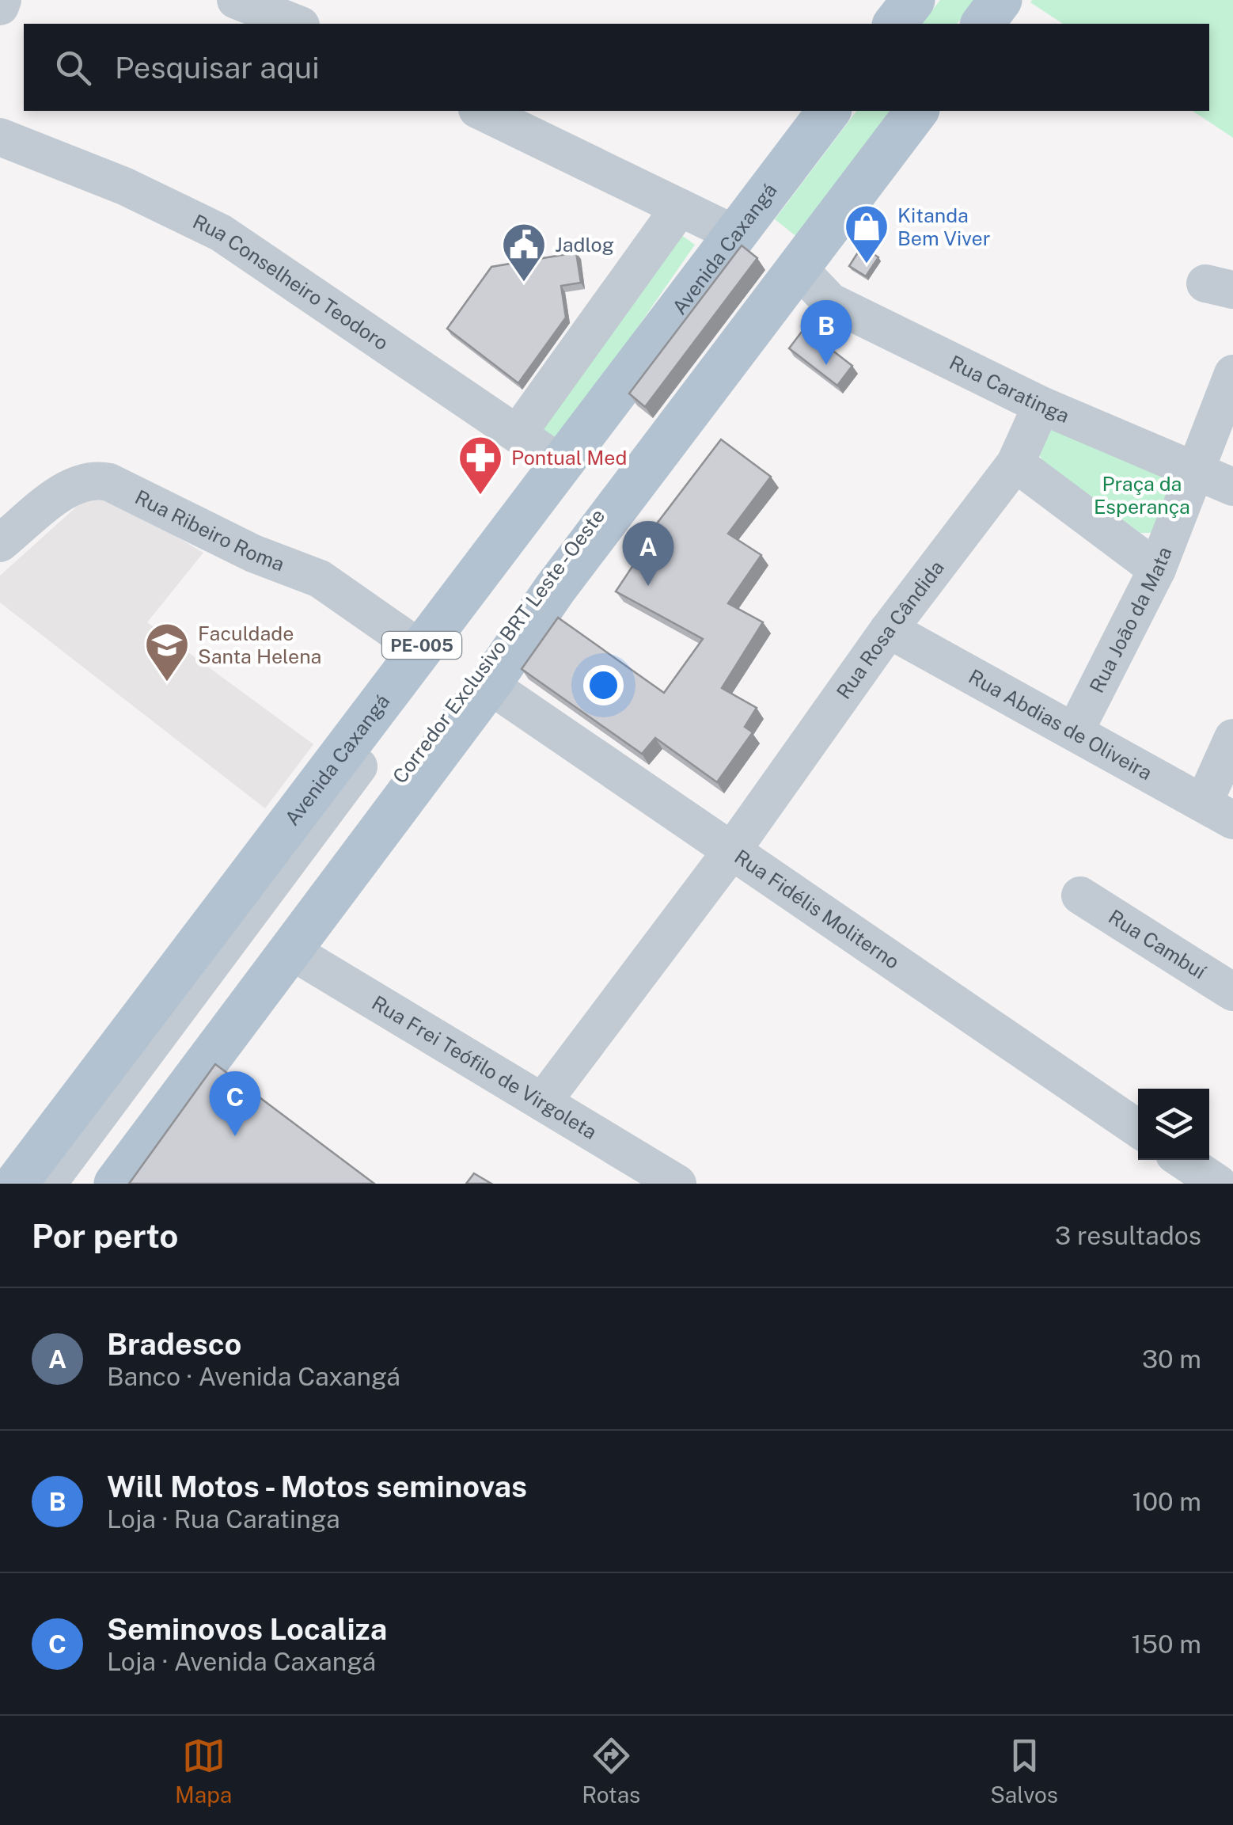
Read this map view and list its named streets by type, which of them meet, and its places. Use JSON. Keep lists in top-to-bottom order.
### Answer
{
  "streets": {
    "main road": ["Avenida Caxangá", "PE-005"],
    "street": [
      "Rua Conselheiro Teodoro",
      "Rua Caratinga",
      "Rua Ribeiro Roma",
      "Rua João da Mata",
      "Rua Rosa Cândida",
      "Corredor Exclusivo BRT Leste - Oeste",
      "Rua Abdias de Oliveira",
      "Rua Fidélis Moliterno",
      "Rua Cambuí",
      "Rua Frei Teófilo de Virgoleta"
    ]
  },
  "crossings": [
    ["Avenida Caxangá", "Rua Conselheiro Teodoro"],
    ["Avenida Caxangá", "Rua Ribeiro Roma"],
    ["Rua Caratinga", "Rua João da Mata"],
    ["Rua Caratinga", "Rua Rosa Cândida"],
    ["Rua João da Mata", "Rua Abdias de Oliveira"],
    ["Rua Rosa Cândida", "Rua Abdias de Oliveira"],
    ["Rua Rosa Cândida", "Rua Fidélis Moliterno"],
    ["Rua Rosa Cândida", "Rua Frei Teófilo de Virgoleta"]
  ],
  "parks": ["Praça da Esperança"],
  "places": {
    "shop": ["Kitanda Bem Viver"],
    "public building": ["Jadlog"],
    "pharmacy": ["Pontual Med"],
    "school or university": ["Faculdade Santa Helena"]
  },
  "page": {
    "search": "Pesquisar aqui",
    "pins": ["B", "A", "C"],
    "heading": ["Por perto", "3 resultados"],
    "list": [
      {
        "mark": "A",
        "name": "Bradesco",
        "note": "Banco · Avenida Caxangá",
        "value": "30 m"
      },
      {
        "mark": "B",
        "name": "Will Motos - Motos seminovas",
        "note": "Loja · Rua Caratinga",
        "value": "100 m"
      },
      {
        "mark": "C",
        "name": "Seminovos Localiza",
        "note": "Loja · Avenida Caxangá",
        "value": "150 m"
      }
    ],
    "nav": ["Mapa", "Rotas", "Salvos"]
  }
}
